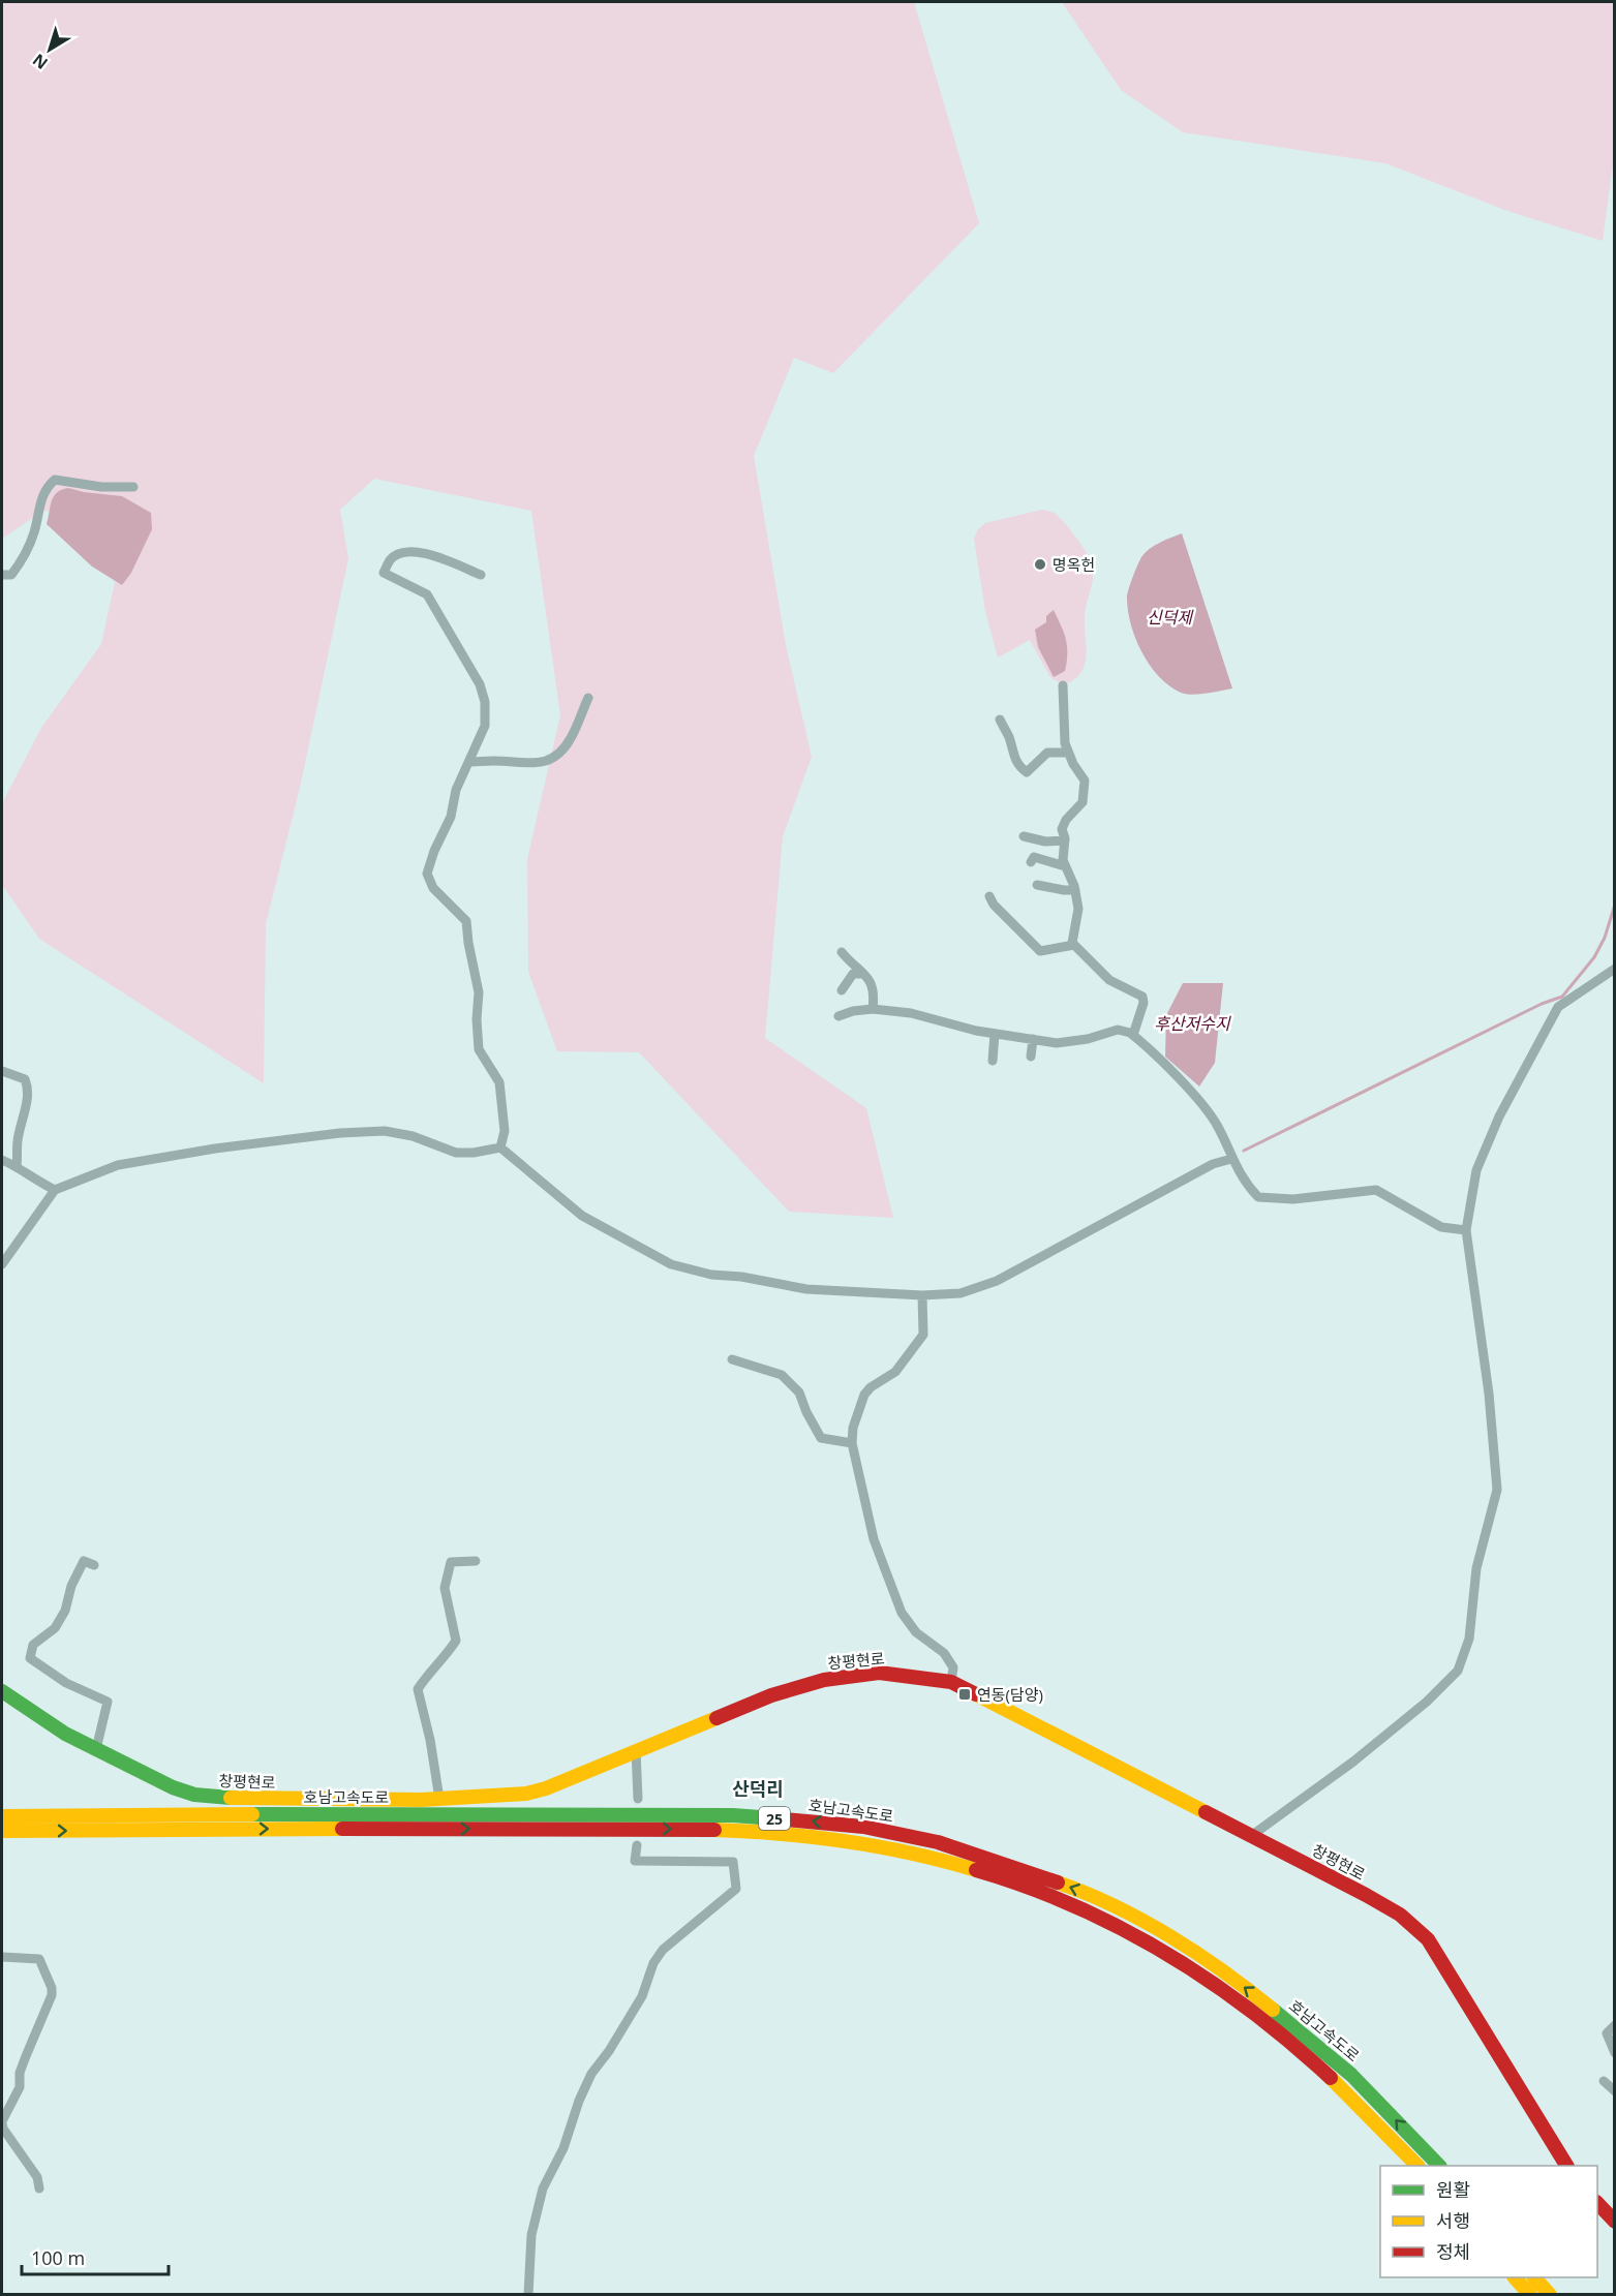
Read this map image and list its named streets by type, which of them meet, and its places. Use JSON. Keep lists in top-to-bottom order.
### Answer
{
  "streets": {
    "main road": ["창평현로", "호남고속도로", "25"]
  },
  "districts": ["산덕리"],
  "water": ["신덕제", "후산저수지"],
  "places": {
    "other": ["명옥헌"],
    "transit": ["연동(담양)"]
  },
  "legend": ["원활", "서행", "정체"],
  "scale_bar": "100 m",
  "north": "bottom left"
}
